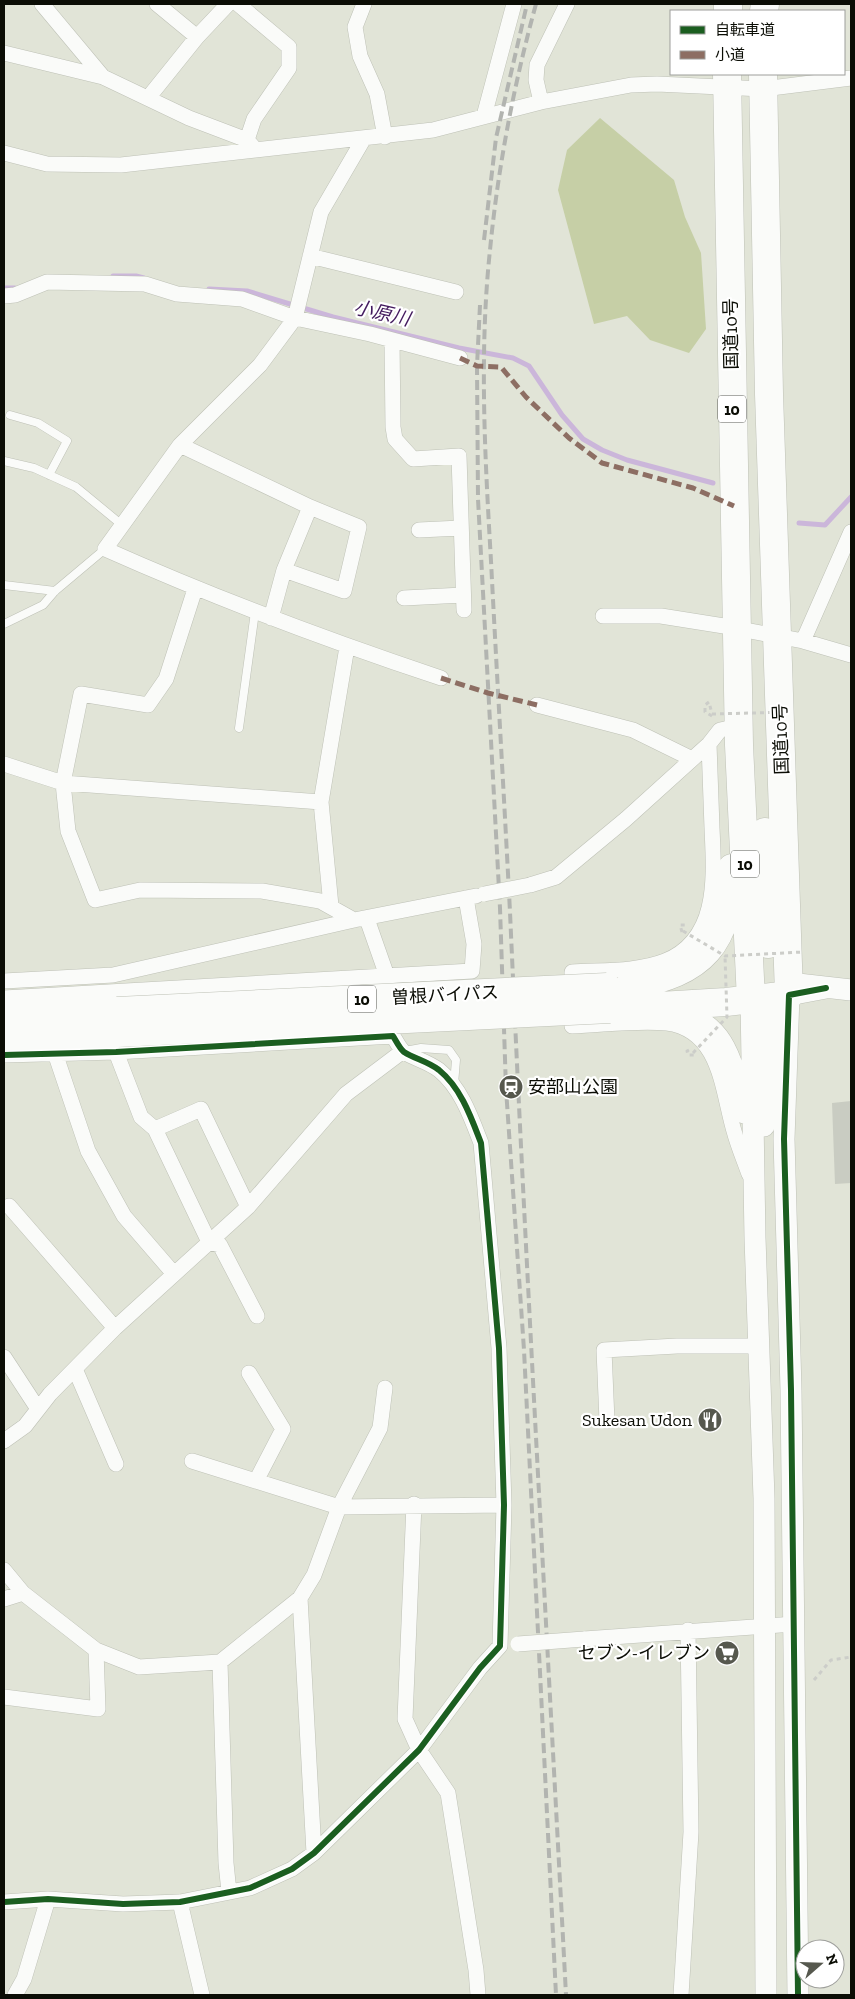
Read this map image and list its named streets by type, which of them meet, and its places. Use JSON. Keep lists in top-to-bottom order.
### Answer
{
  "streets": {
    "highway": ["国道10号", "10", "曽根バイパス"]
  },
  "crossings": [
    ["国道10号", "10"],
    ["国道10号", "曽根バイパス"],
    ["10", "曽根バイパス"]
  ],
  "water": ["小原川"],
  "places": {
    "station": ["安部山公園"],
    "restaurant": ["Sukesan Udon"],
    "supermarket": ["セブン-イレブン"]
  },
  "legend": ["自転車道", "小道"],
  "north": "right"
}
